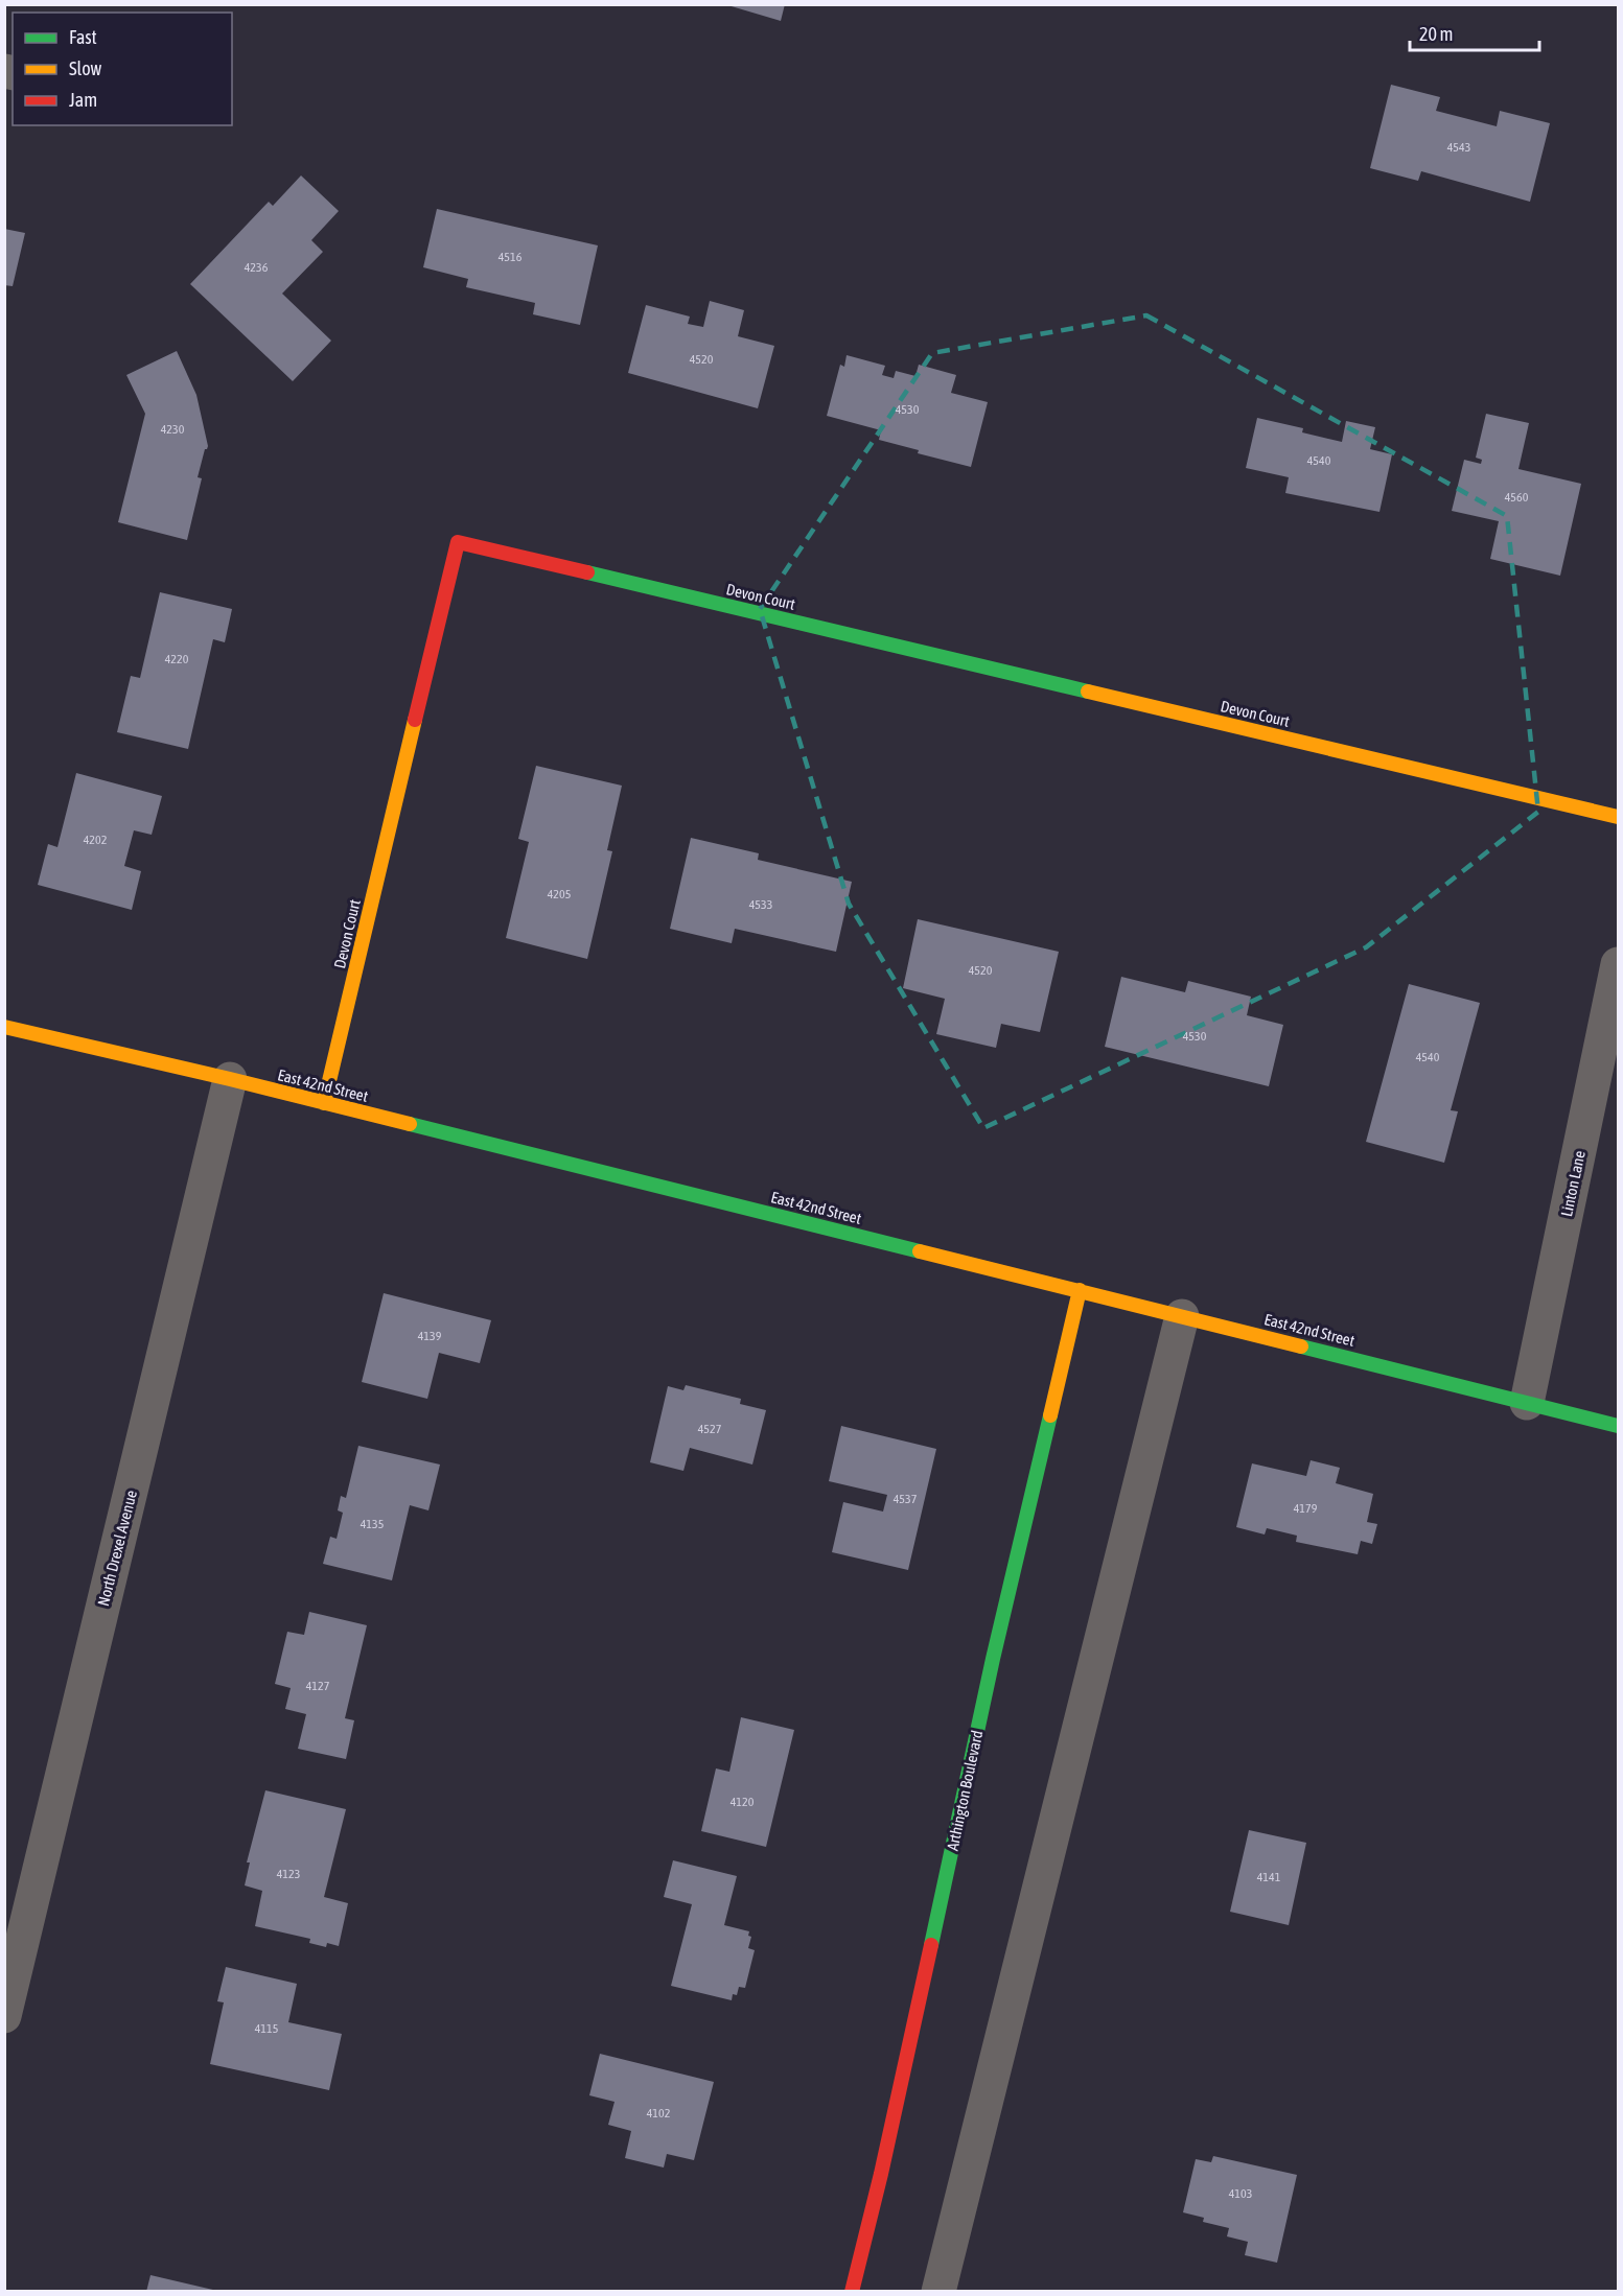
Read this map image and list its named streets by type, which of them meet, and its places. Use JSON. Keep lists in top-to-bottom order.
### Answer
{
  "streets": {
    "street": [
      "Devon Court",
      "East 42nd Street",
      "Linton Lane",
      "North Drexel Avenue",
      "Arthington Boulevard"
    ]
  },
  "crossings": [
    ["Devon Court", "East 42nd Street"],
    ["East 42nd Street", "Linton Lane"],
    ["East 42nd Street", "North Drexel Avenue"],
    ["East 42nd Street", "Arthington Boulevard"]
  ],
  "house_numbers": [
    "4543",
    "4516",
    "4236",
    "4520",
    "4530",
    "4230",
    "4540",
    "4560",
    "4220",
    "4202",
    "4205",
    "4533",
    "4520",
    "4530",
    "4540",
    "4139",
    "4527",
    "4537",
    "4179",
    "4135",
    "4127",
    "4120",
    "4123",
    "4141",
    "4115",
    "4102",
    "4103"
  ],
  "legend": ["Fast", "Slow", "Jam"],
  "scale_bar": "20 m"
}
